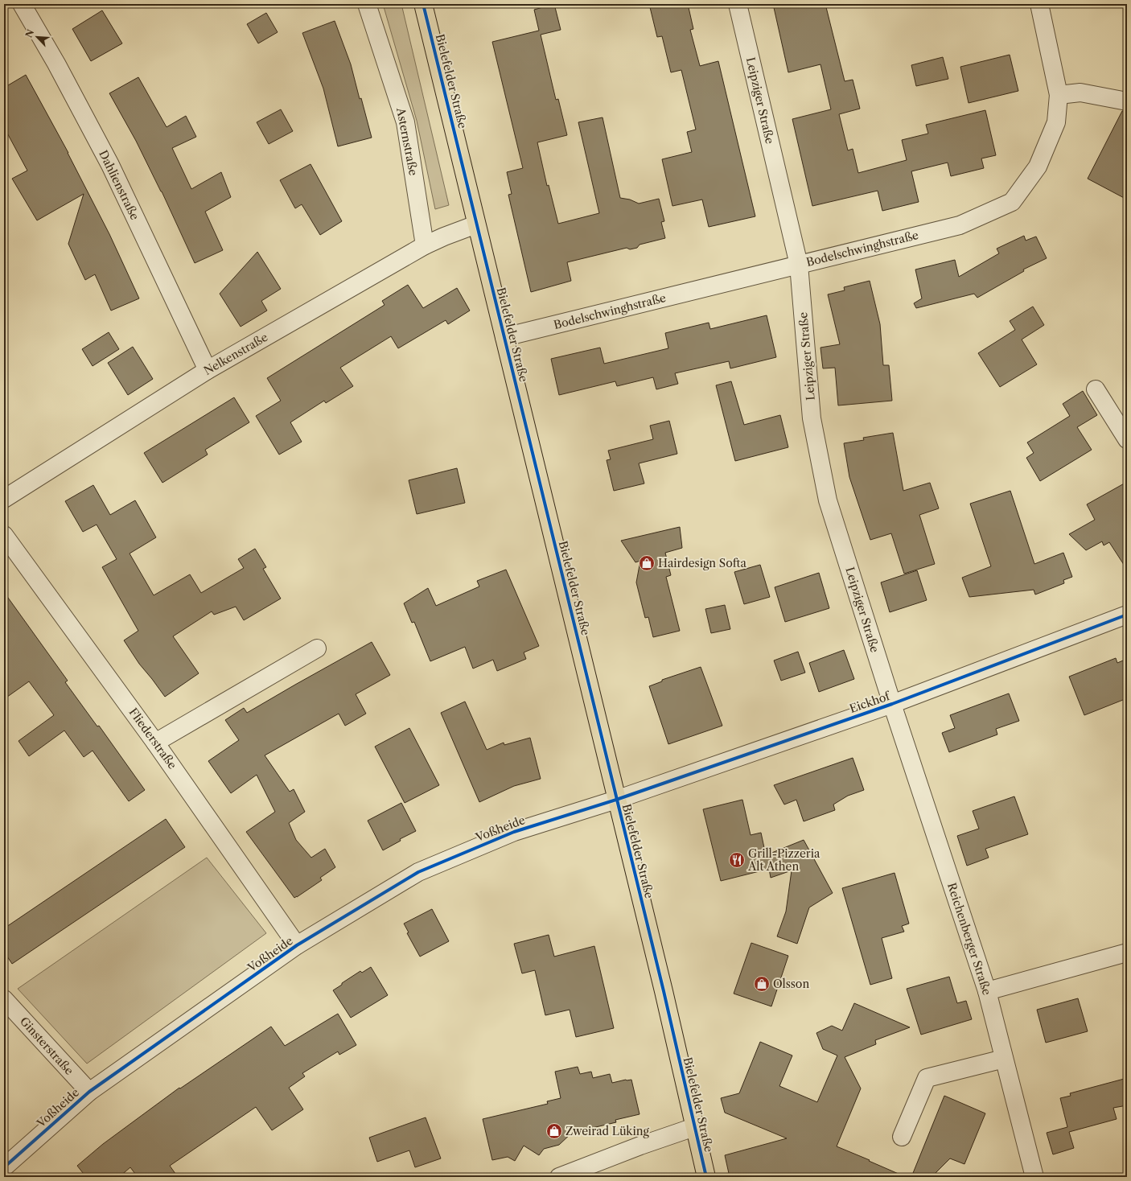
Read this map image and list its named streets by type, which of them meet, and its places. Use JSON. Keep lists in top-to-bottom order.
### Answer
{
  "streets": {
    "main road": ["Bielefelder Straße"],
    "street": [
      "Leipziger Straße",
      "Asternstraße",
      "Dahlienstraße",
      "Bodelschwinghstraße",
      "Nelkenstraße",
      "Eickhof",
      "Fliederstraße",
      "Voßheide",
      "Reichenberger Straße",
      "Ginsterstraße"
    ]
  },
  "crossings": [
    ["Bielefelder Straße", "Bodelschwinghstraße"],
    ["Bielefelder Straße", "Nelkenstraße"],
    ["Bielefelder Straße", "Eickhof"],
    ["Bielefelder Straße", "Voßheide"],
    ["Leipziger Straße", "Bodelschwinghstraße"],
    ["Leipziger Straße", "Eickhof"],
    ["Leipziger Straße", "Reichenberger Straße"],
    ["Asternstraße", "Nelkenstraße"],
    ["Dahlienstraße", "Nelkenstraße"],
    ["Eickhof", "Voßheide"],
    ["Eickhof", "Reichenberger Straße"],
    ["Fliederstraße", "Voßheide"],
    ["Voßheide", "Ginsterstraße"]
  ],
  "places": {
    "shop": ["Hairdesign Softa", "Olsson", "Zweirad Lüking"],
    "restaurant": ["Grill-Pizzeria Alt Athen"]
  },
  "north": "top left"
}
